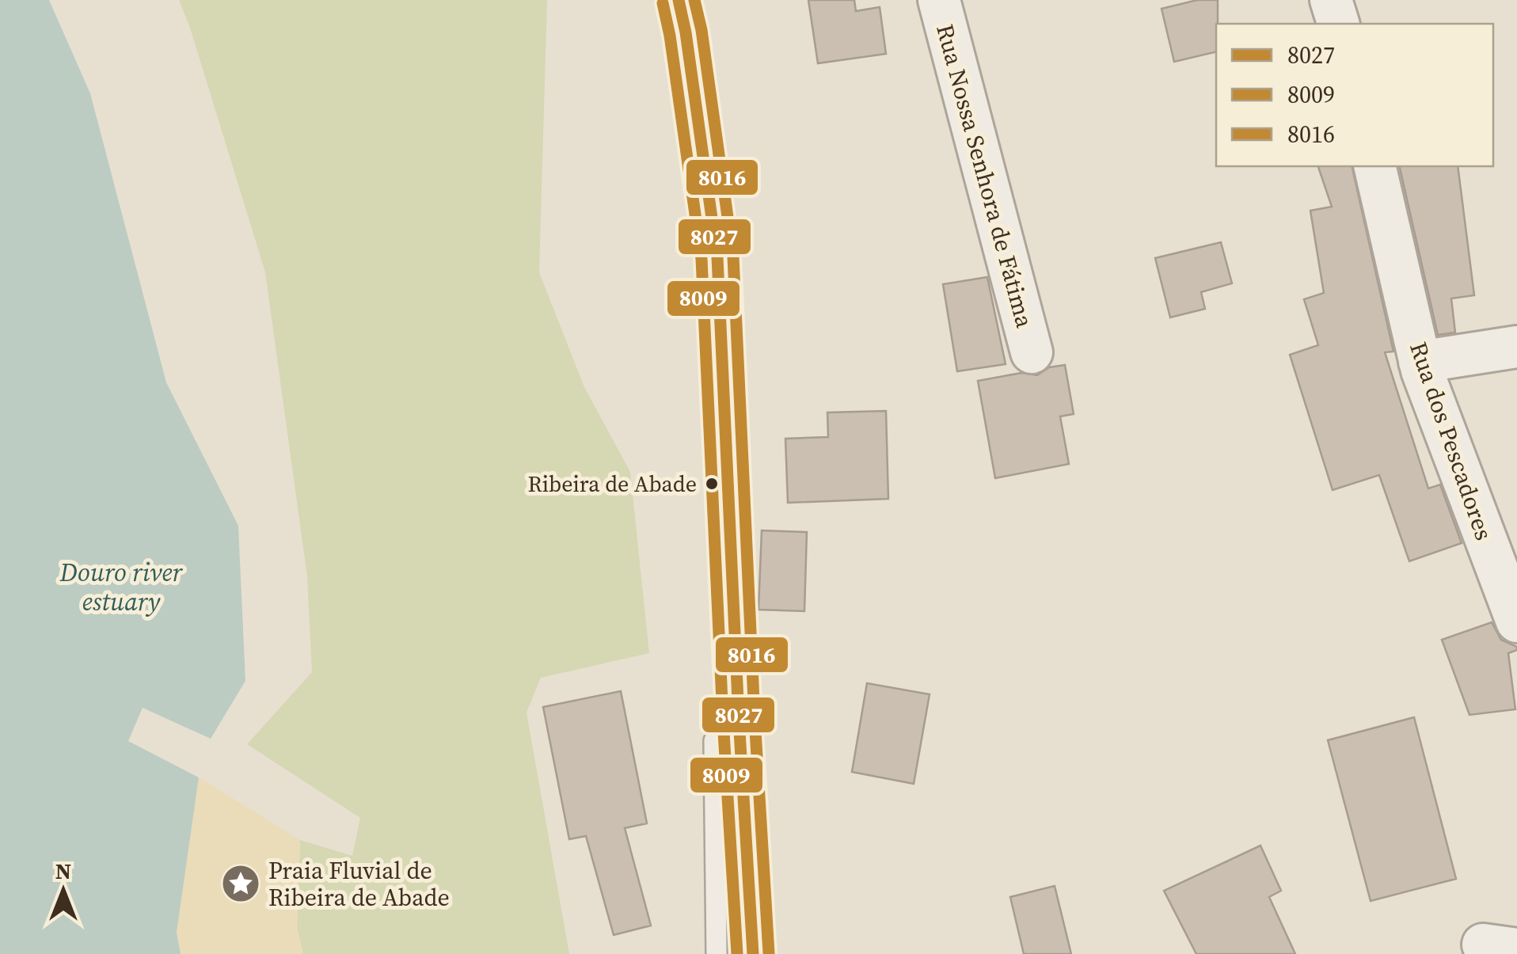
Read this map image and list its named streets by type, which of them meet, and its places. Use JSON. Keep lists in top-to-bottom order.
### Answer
{
  "streets": {
    "street": ["Rua Nossa Senhora de Fátima", "Rua dos Pescadores"]
  },
  "water": ["Douro river estuary"],
  "places": {
    "other": ["Ribeira de Abade"],
    "place": ["Praia Fluvial de Ribeira de Abade"]
  },
  "lines": ["transit line 8027", "transit line 8016", "transit line 8009"],
  "legend": ["8027", "8009", "8016"],
  "north": "top"
}
